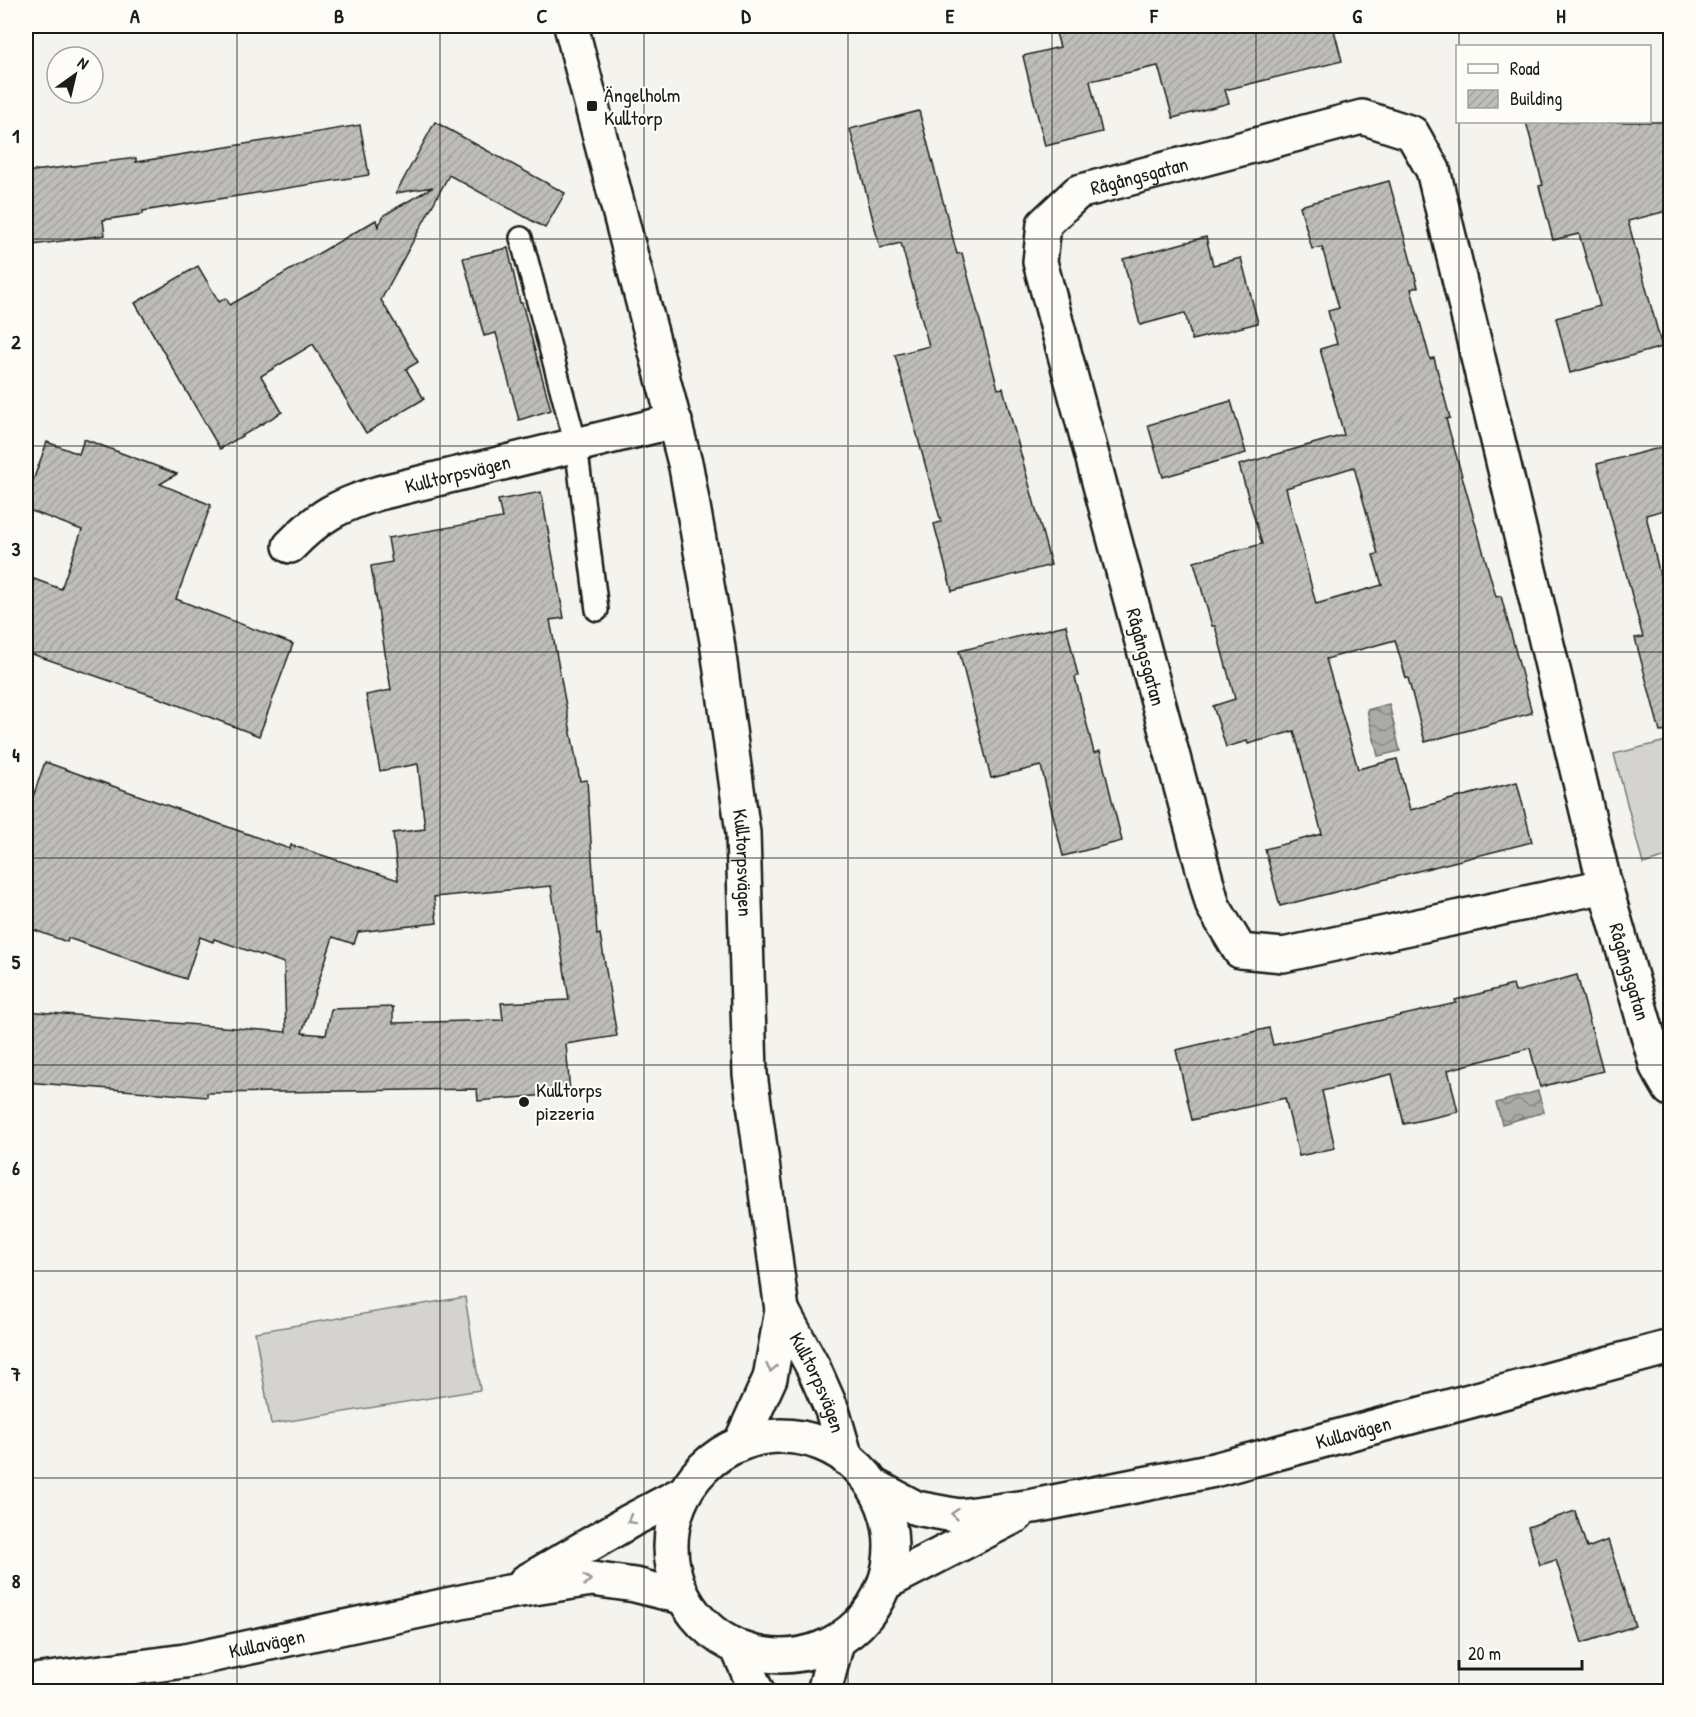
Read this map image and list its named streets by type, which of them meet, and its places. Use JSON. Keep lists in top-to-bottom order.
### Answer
{
  "streets": {
    "street": ["Rågångsgatan", "Kulltorpsvägen", "Kullavägen"]
  },
  "crossings": [
    ["Kulltorpsvägen", "Kullavägen"]
  ],
  "places": {
    "transit": ["Ängelholm Kulltorp"],
    "other": ["Kulltorps pizzeria"]
  },
  "legend": ["Road", "Building"],
  "scale_bar": "20 m",
  "north": "top right",
  "grid": {
    "columns": [
      "A",
      "B",
      "C",
      "D",
      "E",
      "F",
      "G",
      "H"
    ],
    "rows": [
      "1",
      "2",
      "3",
      "4",
      "5",
      "6",
      "7",
      "8"
    ]
  }
}
